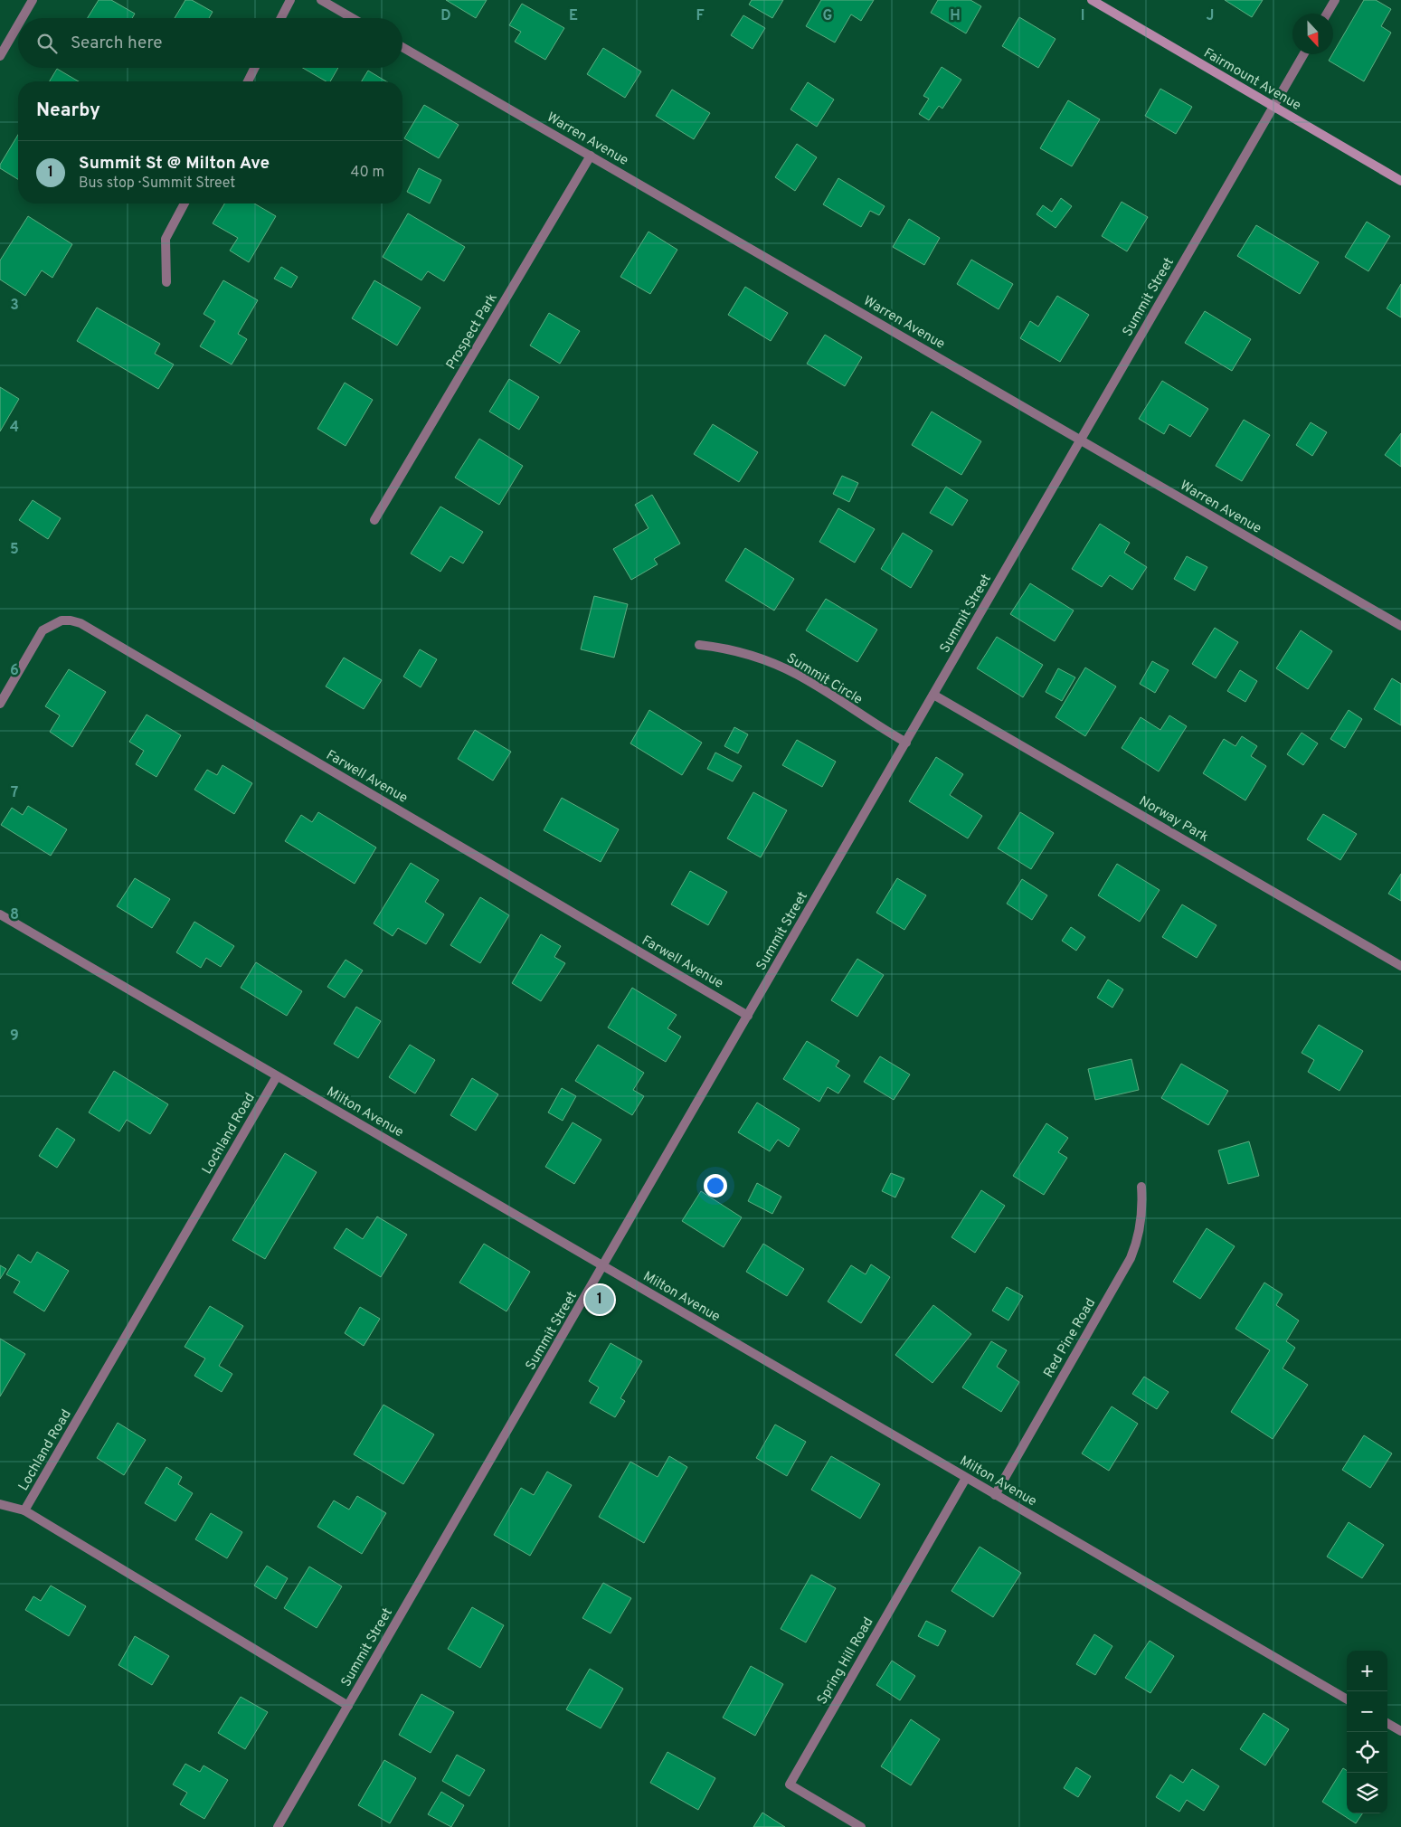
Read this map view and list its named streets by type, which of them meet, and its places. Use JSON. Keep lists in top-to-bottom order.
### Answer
{
  "streets": {
    "street": [
      "Fairmount Avenue",
      "Warren Avenue",
      "Summit Street",
      "Prospect Park",
      "Summit Circle",
      "Farwell Avenue",
      "Norway Park",
      "Milton Avenue",
      "Lochland Road",
      "Red Pine Road",
      "Spring Hill Road"
    ]
  },
  "crossings": [
    ["Fairmount Avenue", "Summit Street"],
    ["Warren Avenue", "Summit Street"],
    ["Warren Avenue", "Prospect Park"],
    ["Summit Street", "Summit Circle"],
    ["Summit Street", "Farwell Avenue"],
    ["Summit Street", "Norway Park"],
    ["Summit Street", "Milton Avenue"],
    ["Summit Street", "Lochland Road"],
    ["Milton Avenue", "Lochland Road"],
    ["Milton Avenue", "Red Pine Road"],
    ["Milton Avenue", "Spring Hill Road"]
  ],
  "north": "bottom",
  "page": {
    "search": "Search here",
    "heading": "Nearby",
    "list": [
      {
        "mark": "1",
        "name": "Summit St @ Milton Ave",
        "note": "Bus stop · Summit Street",
        "value": "40 m"
      }
    ],
    "pins": "1",
    "map_buttons": ["+", "−"]
  },
  "grid": {
    "columns": [
      "D",
      "E",
      "F",
      "G",
      "H",
      "I",
      "J"
    ],
    "rows": [
      "3",
      "4",
      "5",
      "6",
      "7",
      "8",
      "9"
    ]
  }
}
